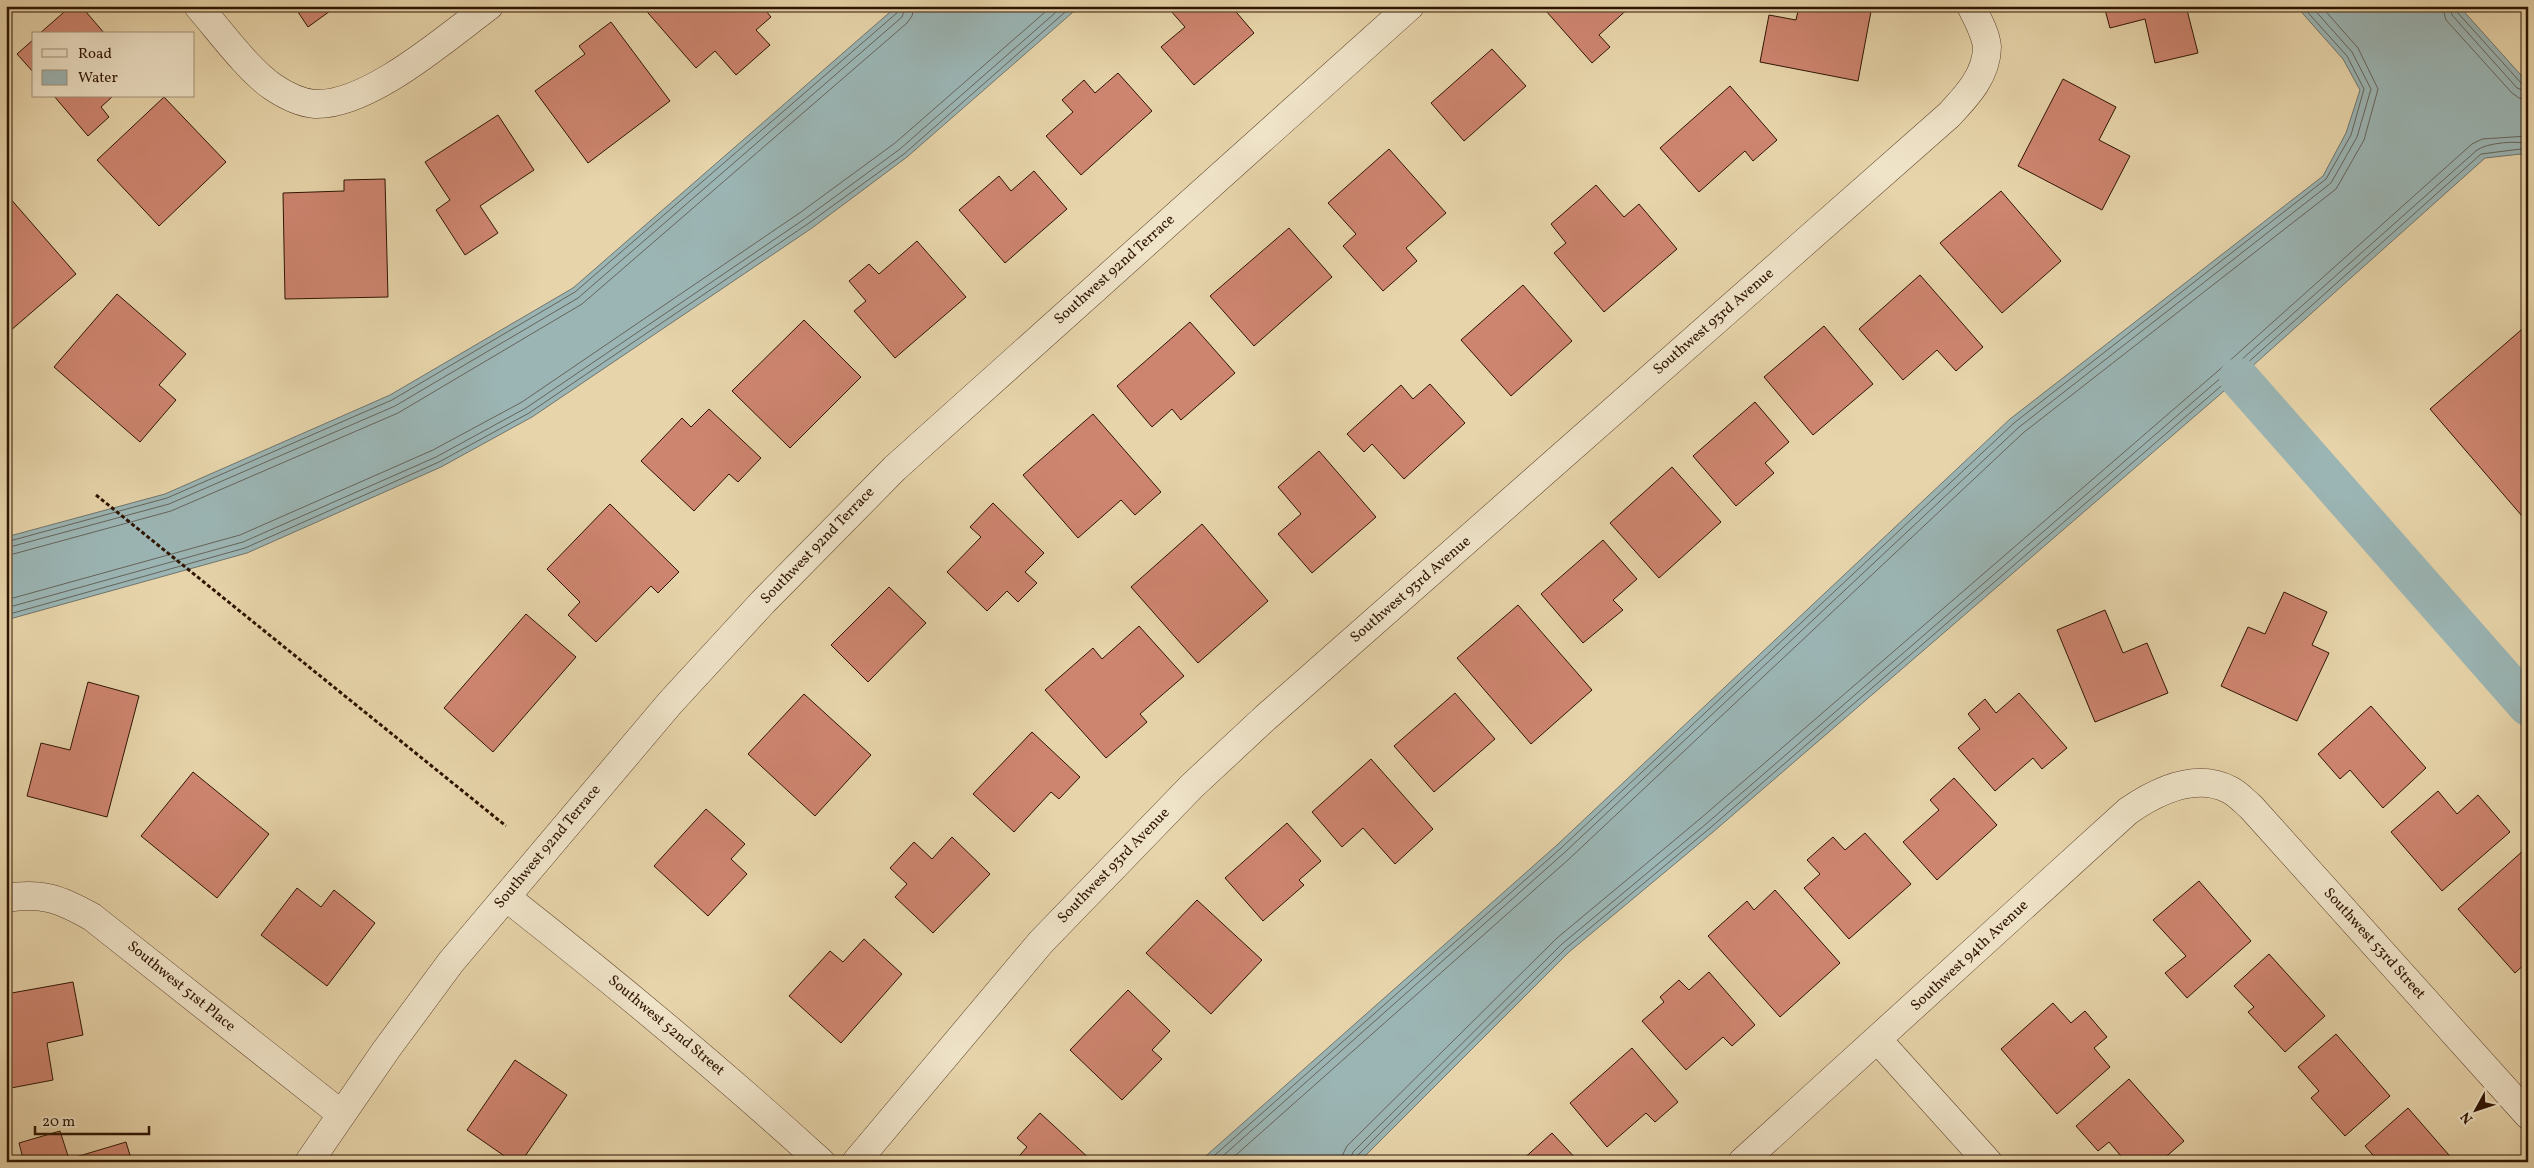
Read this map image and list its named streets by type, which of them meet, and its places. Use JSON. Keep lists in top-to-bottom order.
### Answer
{
  "streets": {
    "street": [
      "Southwest 92nd Terrace",
      "Southwest 93rd Avenue",
      "Southwest 53rd Street",
      "Southwest 94th Avenue",
      "Southwest 51st Place",
      "Southwest 52nd Street"
    ]
  },
  "crossings": [
    ["Southwest 92nd Terrace", "Southwest 51st Place"],
    ["Southwest 92nd Terrace", "Southwest 52nd Street"],
    ["Southwest 53rd Street", "Southwest 94th Avenue"]
  ],
  "legend": ["Road", "Water"],
  "scale_bar": "20 m",
  "north": "bottom left"
}
